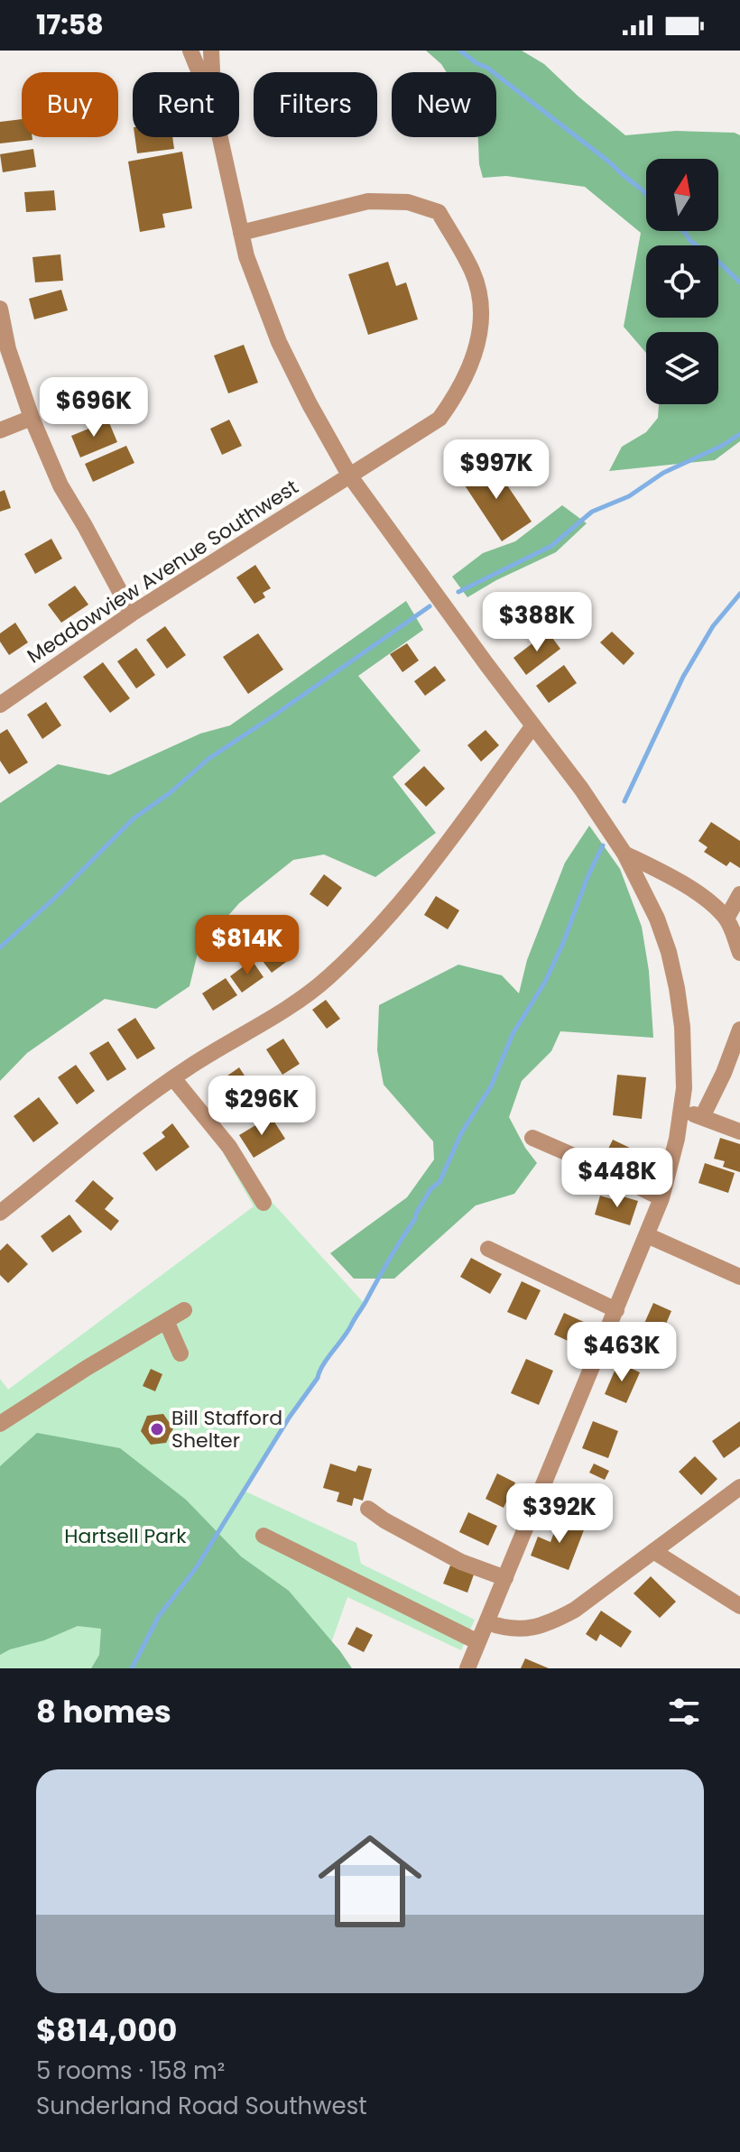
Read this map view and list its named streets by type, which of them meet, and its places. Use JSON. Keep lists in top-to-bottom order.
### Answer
{
  "streets": {
    "street": ["Meadowview Avenue Southwest"]
  },
  "parks": ["Hartsell Park"],
  "places": ["Bill Stafford Shelter"],
  "north": "top",
  "page": {
    "status": "17:58",
    "chip": [
      "Buy",
      "Rent",
      "Filters",
      "New"
    ],
    "price": [
      "$696K",
      "$997K",
      "$388K",
      "$814K",
      "$296K",
      "$448K",
      "$463K",
      "$392K"
    ],
    "heading": "8 homes",
    "list": [
      {
        "name": "$814,000",
        "note": "5 rooms · 158 m² · Sunderland Road Southwest"
      }
    ]
  }
}
